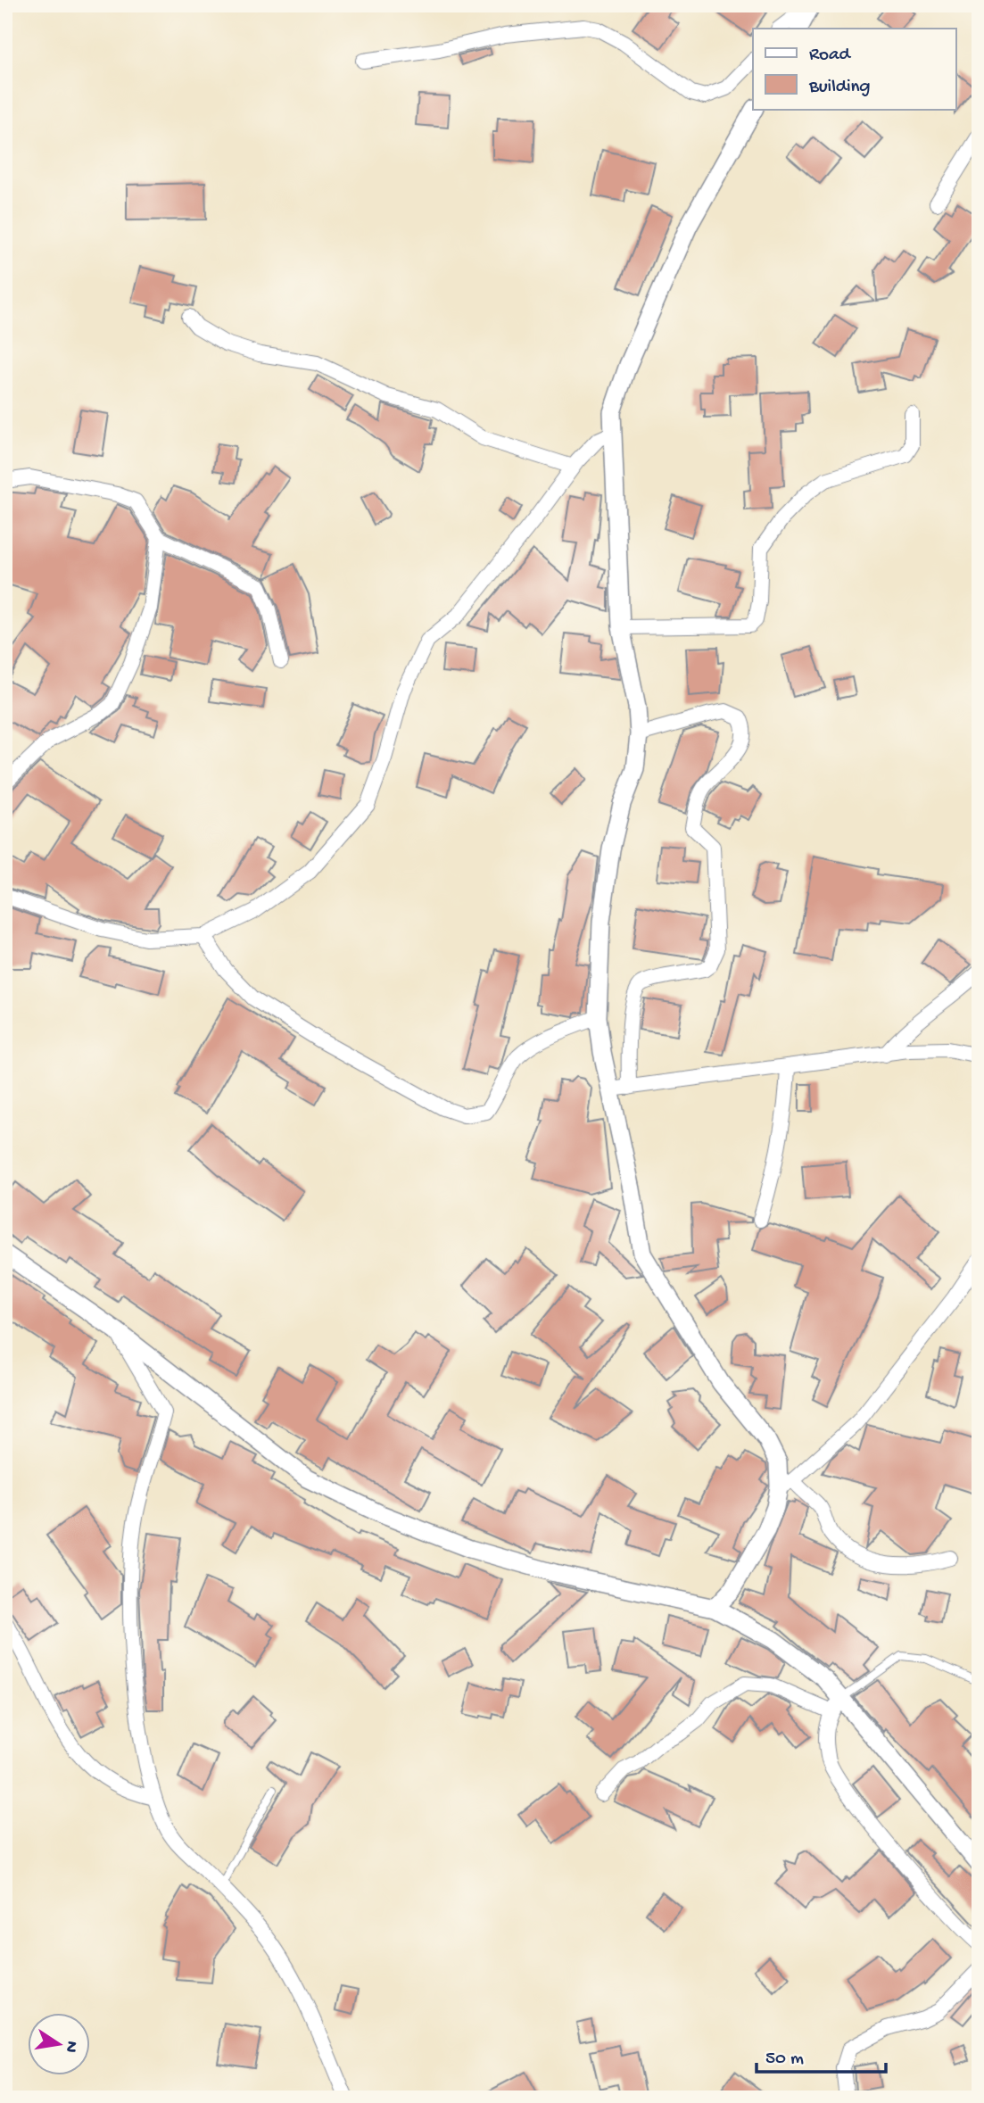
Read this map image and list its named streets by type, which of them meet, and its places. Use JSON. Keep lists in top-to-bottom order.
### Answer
{
  "legend": ["Road", "Building"],
  "scale_bar": "50 m",
  "north": "right"
}
